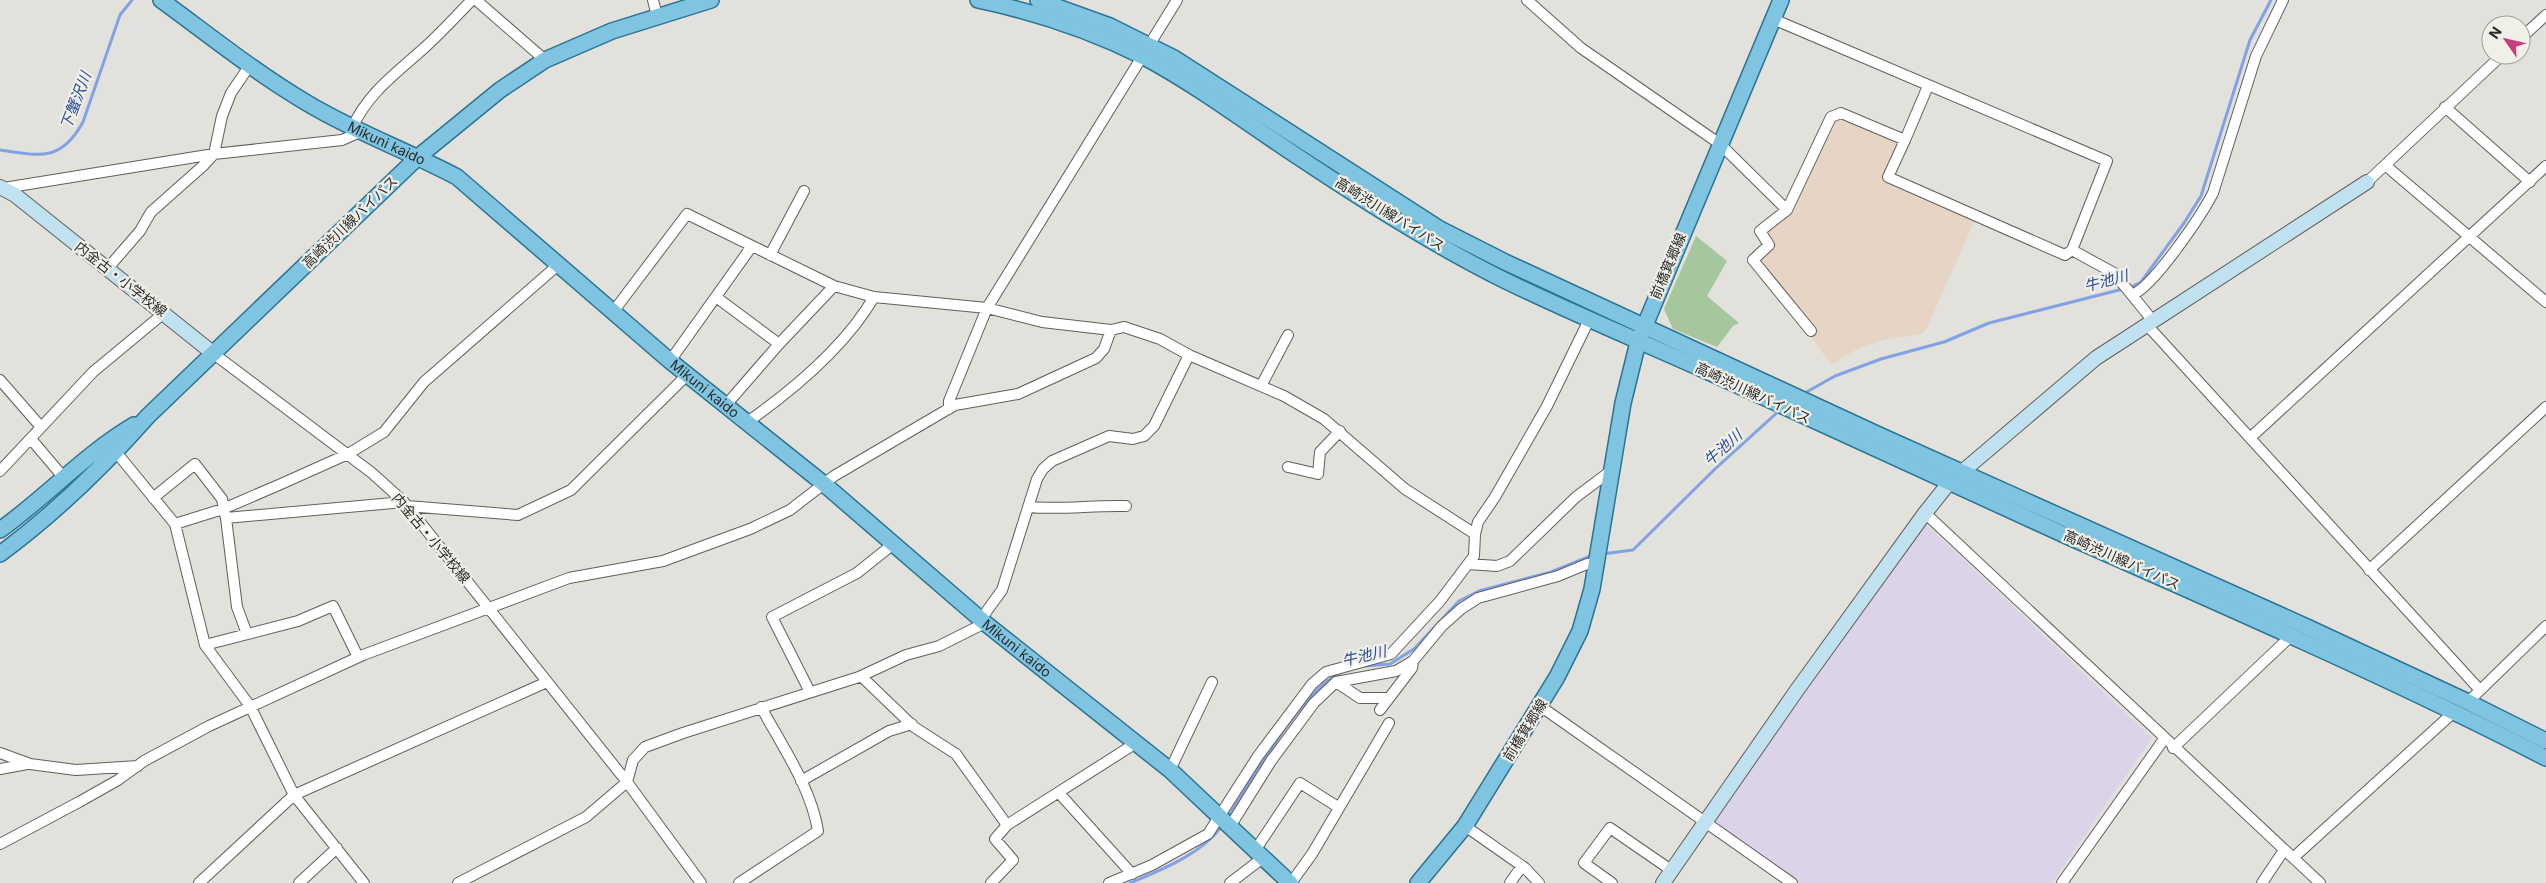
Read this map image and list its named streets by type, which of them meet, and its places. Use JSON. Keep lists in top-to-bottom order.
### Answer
{
  "streets": {
    "main road": ["Mikuni kaido", "高崎渋川線バイパス", "前橋箕郷線"],
    "street": ["内金古・小学校線"]
  },
  "crossings": [
    ["Mikuni kaido", "高崎渋川線バイパス"],
    ["高崎渋川線バイパス", "前橋箕郷線"],
    ["高崎渋川線バイパス", "内金古・小学校線"]
  ],
  "water": ["下蟹沢川", "牛池川"],
  "north": "top left"
}
